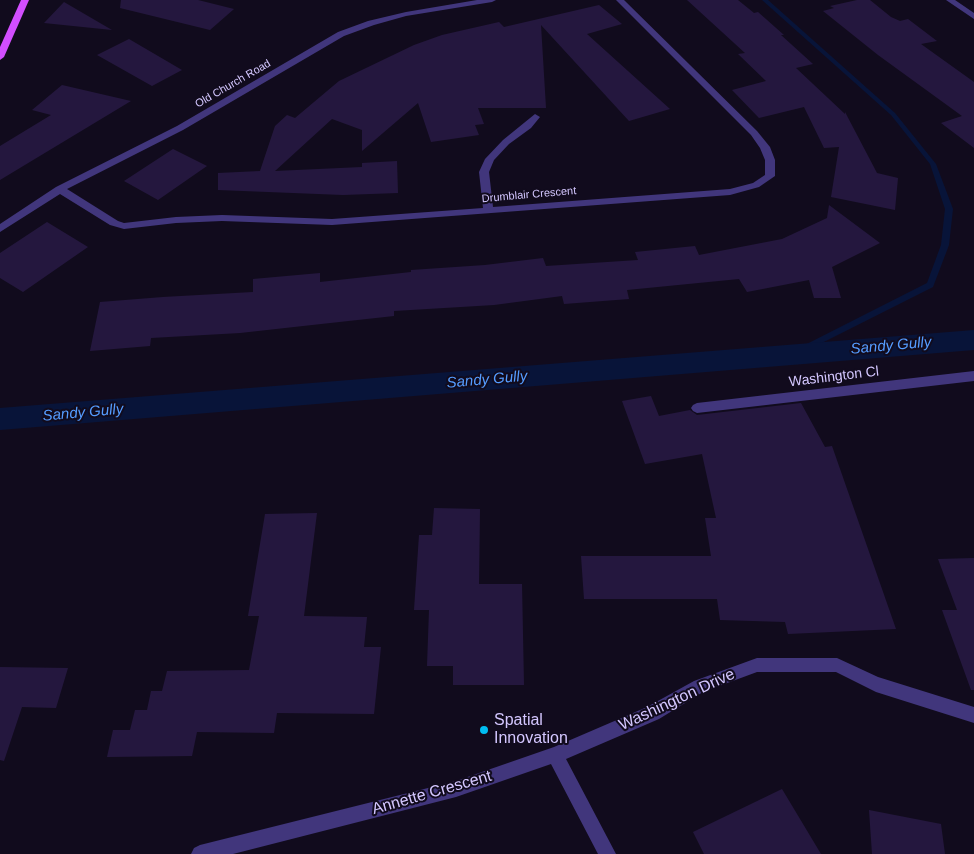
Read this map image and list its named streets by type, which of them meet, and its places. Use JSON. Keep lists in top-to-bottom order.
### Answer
{
  "streets": {
    "street": [
      "Old Church Road",
      "Drumblair Crescent",
      "Washington Cl",
      "Washington Drive",
      "Annette Crescent"
    ]
  },
  "crossings": [
    ["Old Church Road", "Drumblair Crescent"],
    ["Washington Drive", "Annette Crescent"]
  ],
  "water": ["Sandy Gully"],
  "places": ["Spatial Innovation"]
}
